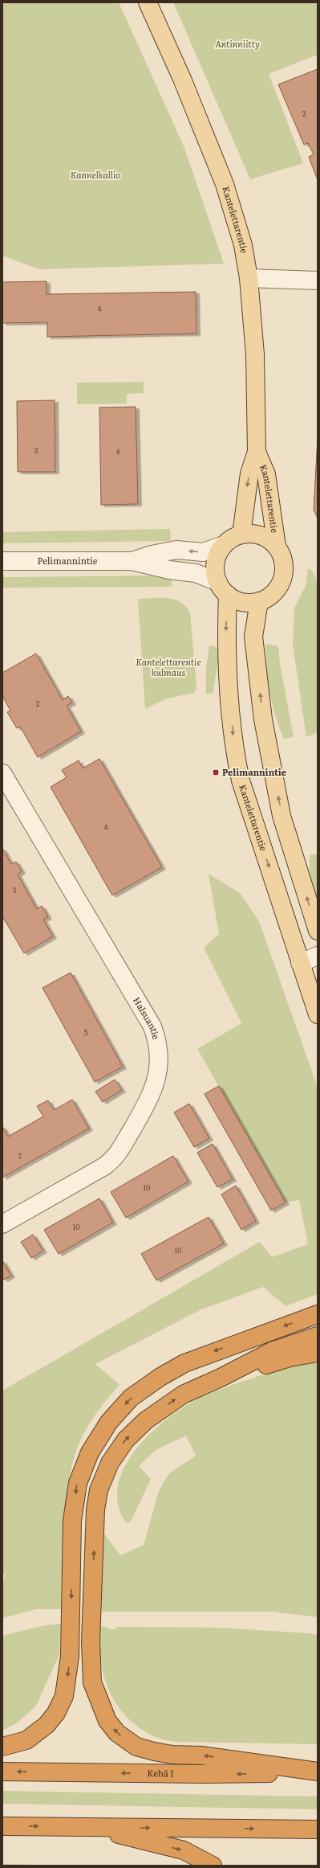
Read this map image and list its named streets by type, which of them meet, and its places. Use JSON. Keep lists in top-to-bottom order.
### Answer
{
  "streets": {
    "highway": ["Kehä I"],
    "main road": ["Kantelettarentie"],
    "street": ["Pelimannintie", "Halsuantie"]
  },
  "crossings": [
    ["Kantelettarentie", "Pelimannintie"]
  ],
  "parks": ["Antinniitty", "Kannelkallio", "Kantelettarentie kulmaus"],
  "places": {
    "transit": ["Pelimannintie"]
  },
  "house_numbers": [
    "2",
    "4",
    "3",
    "4",
    "2",
    "4",
    "3",
    "5",
    "7",
    "10",
    "10",
    "10"
  ]
}
